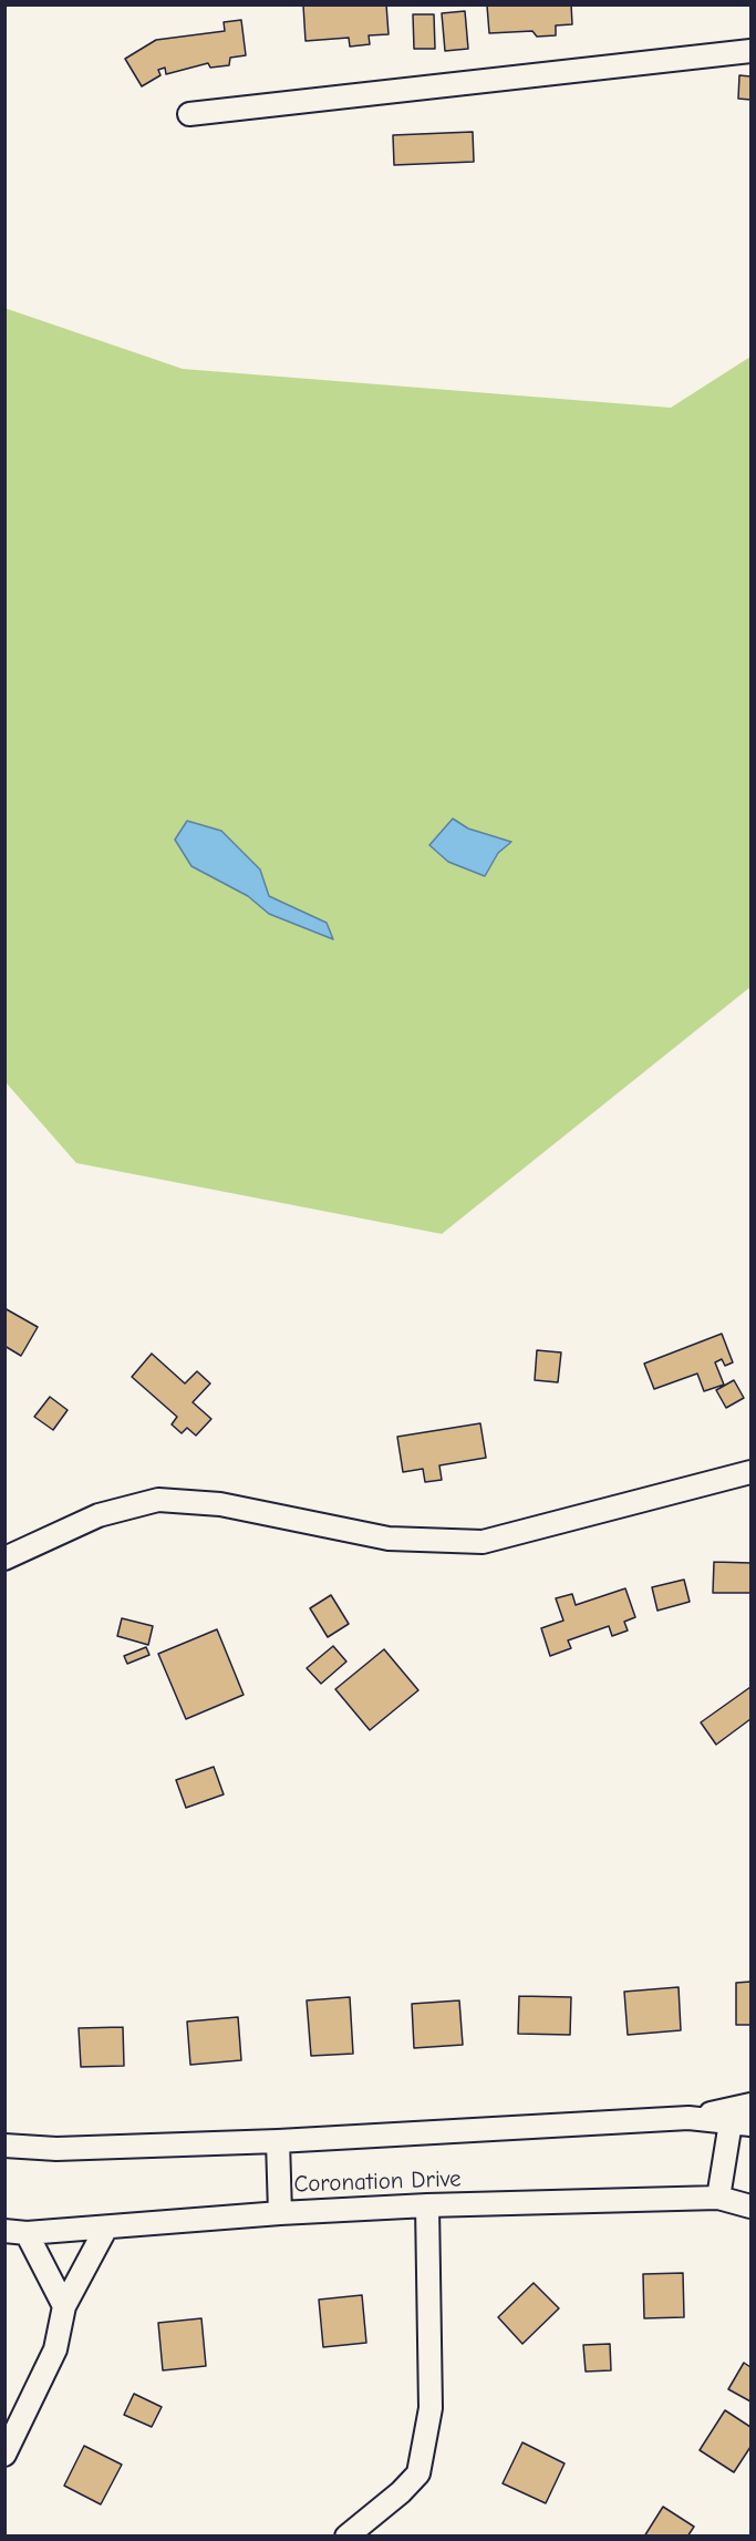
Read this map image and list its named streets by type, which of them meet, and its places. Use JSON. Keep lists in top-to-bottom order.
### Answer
{
  "streets": {
    "street": ["Coronation Drive"]
  }
}
